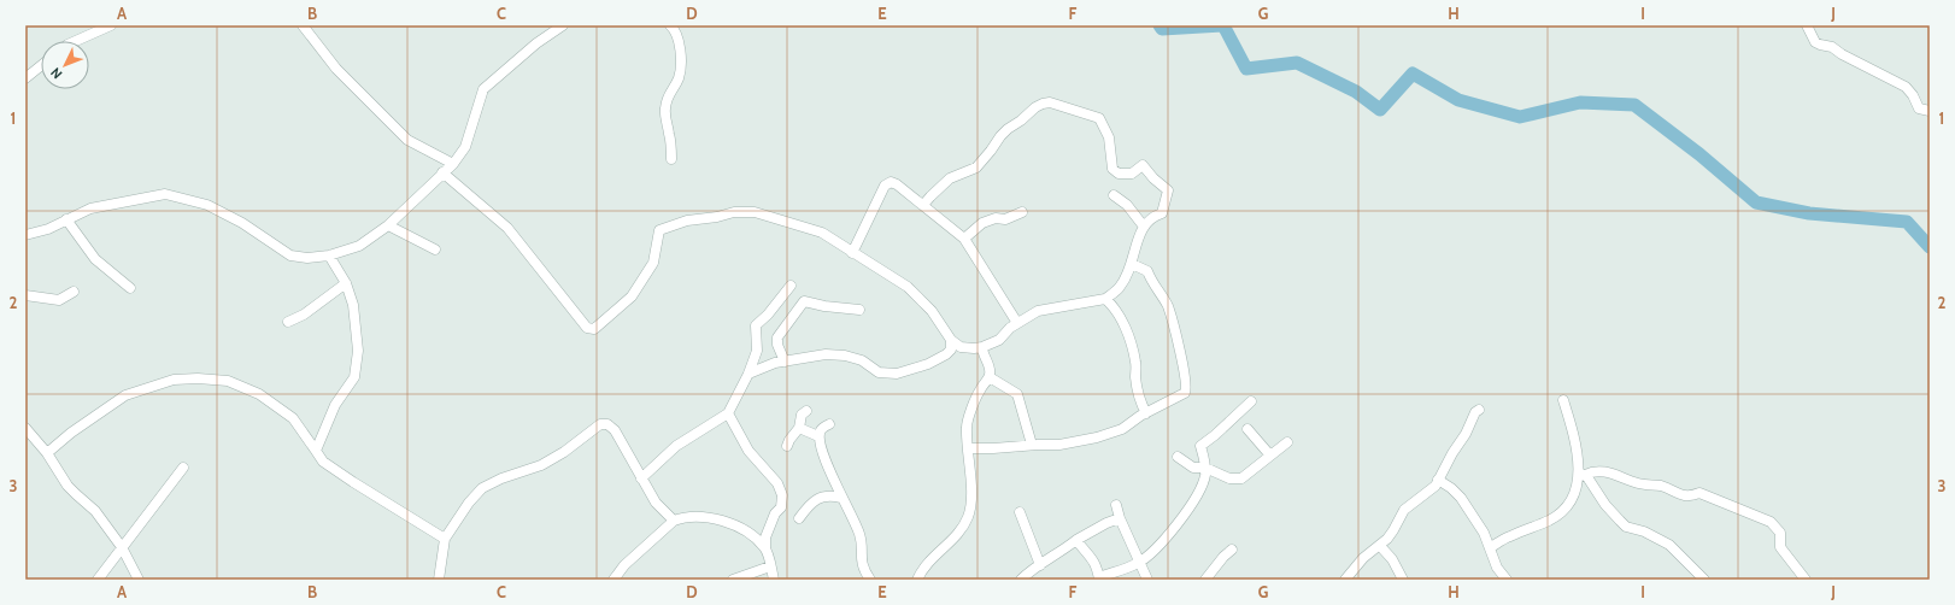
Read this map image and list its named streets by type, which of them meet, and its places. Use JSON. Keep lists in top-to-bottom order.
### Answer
{
  "north": "bottom left",
  "grid": {
    "columns": [
      "A",
      "B",
      "C",
      "D",
      "E",
      "F",
      "G",
      "H",
      "I",
      "J"
    ],
    "rows": ["1", "2", "3"]
  }
}
